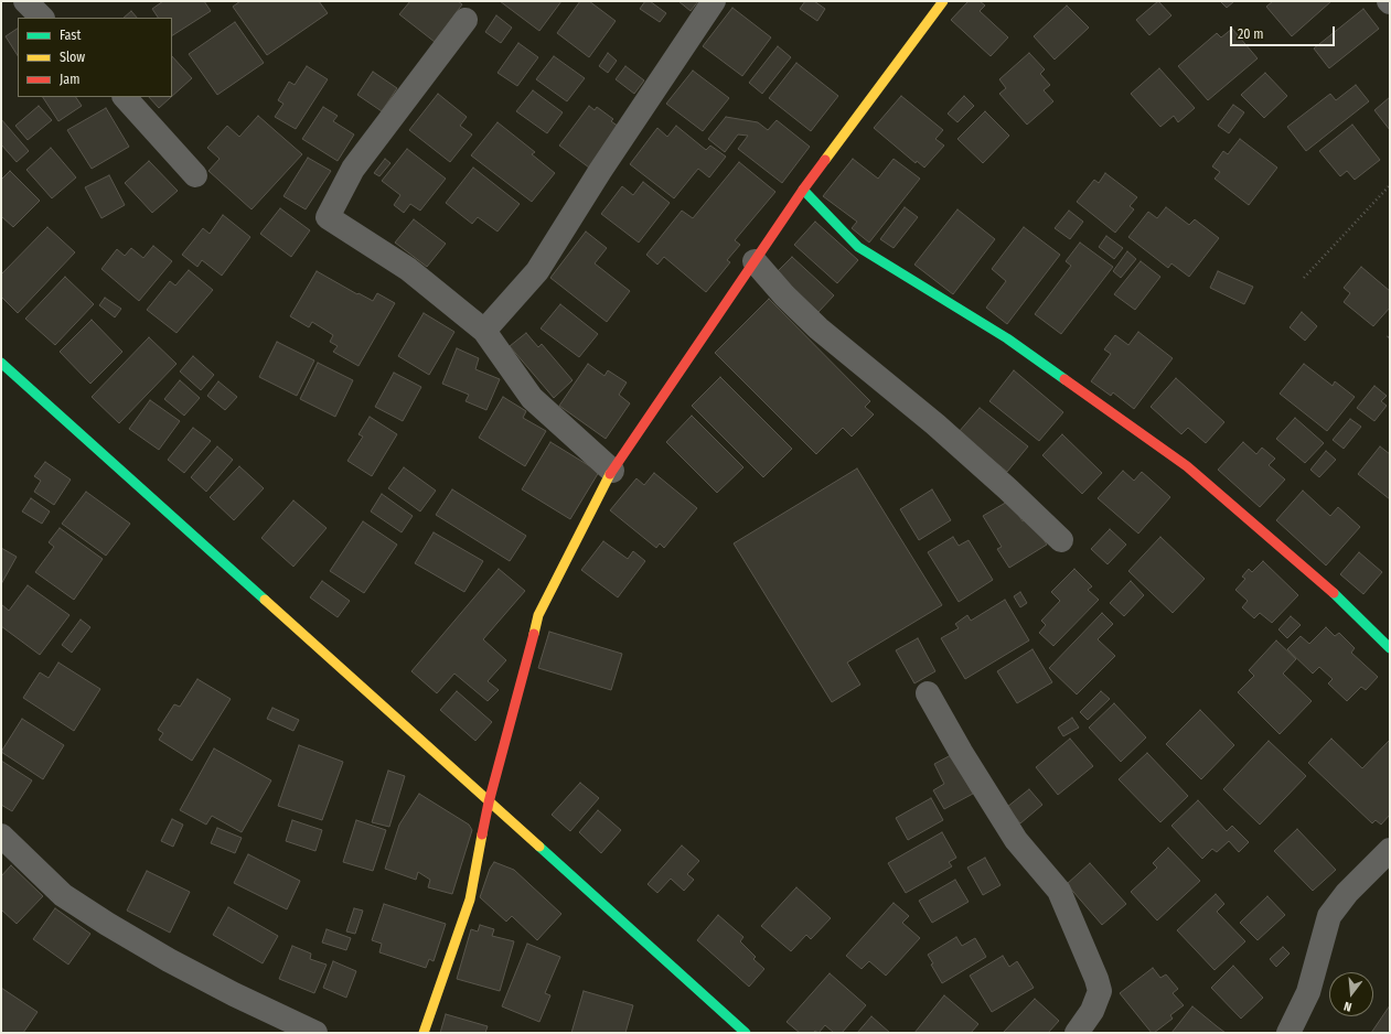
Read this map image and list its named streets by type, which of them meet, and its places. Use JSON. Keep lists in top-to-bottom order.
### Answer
{
  "legend": ["Fast", "Slow", "Jam"],
  "scale_bar": "20 m",
  "north": "bottom"
}
